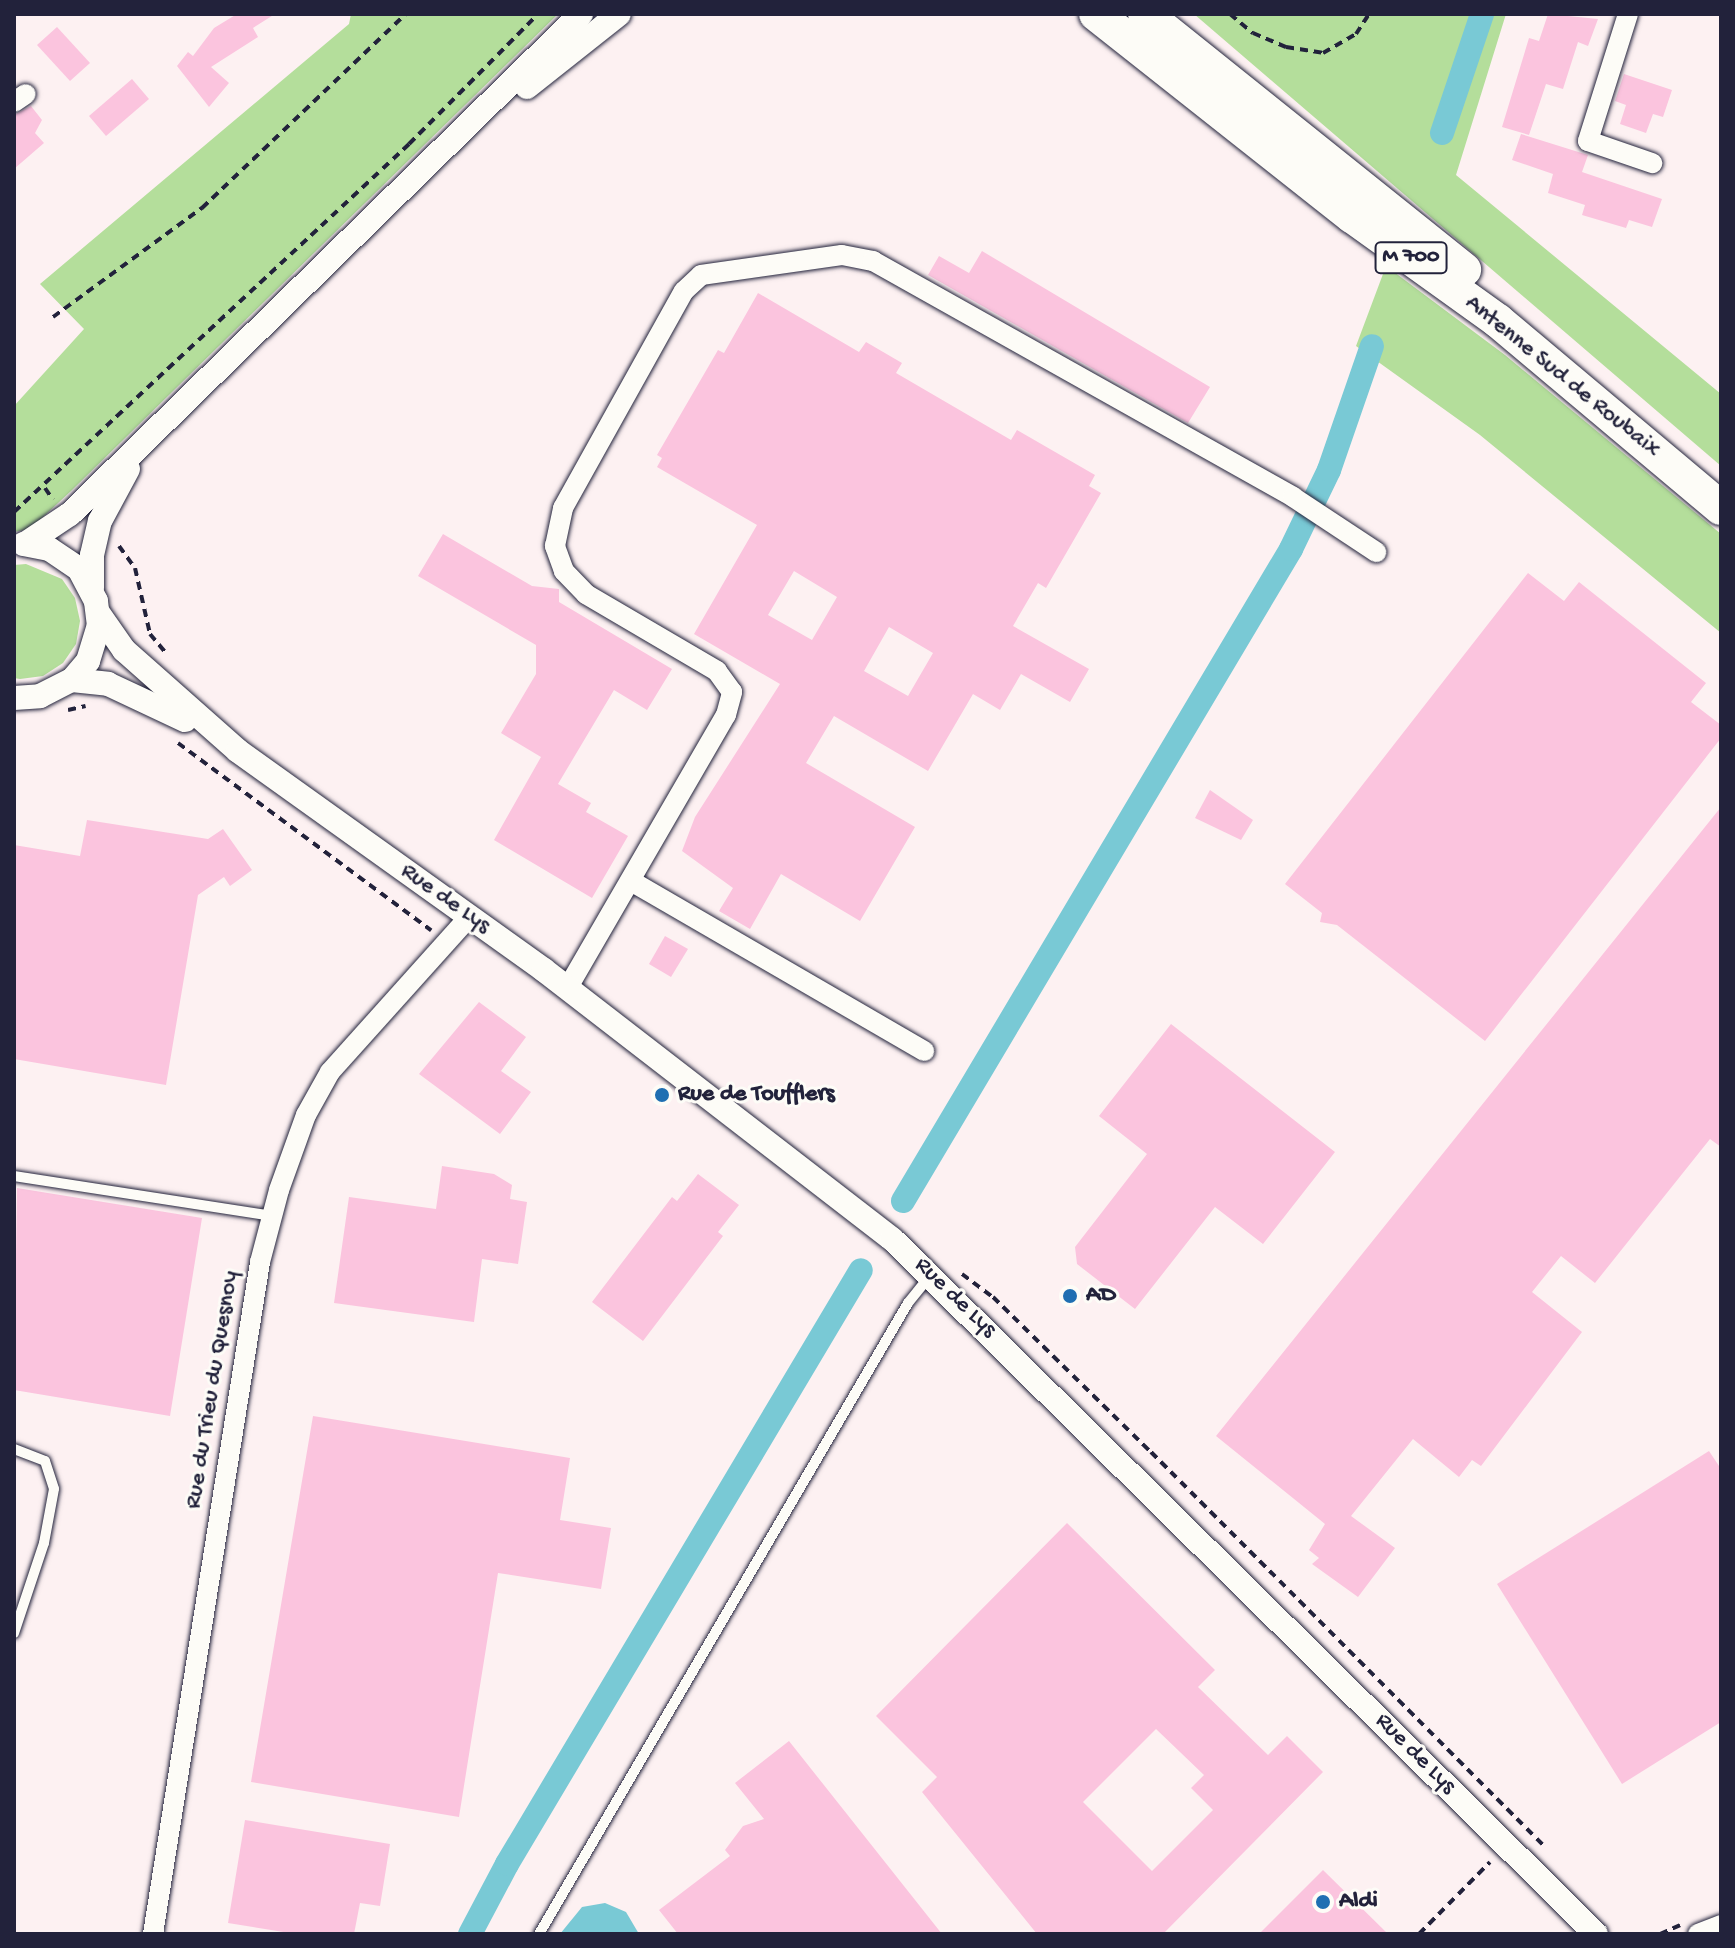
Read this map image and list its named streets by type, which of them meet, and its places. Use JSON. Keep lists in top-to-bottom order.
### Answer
{
  "streets": {
    "highway": ["M 700", "Antenne Sud de Roubaix"],
    "street": ["Rue de Lys", "Rue du Trieu du Quesnoy"]
  },
  "crossings": [
    ["Rue de Lys", "Rue du Trieu du Quesnoy"]
  ],
  "places": ["Rue de Toufflers", "AD", "Aldi"]
}
